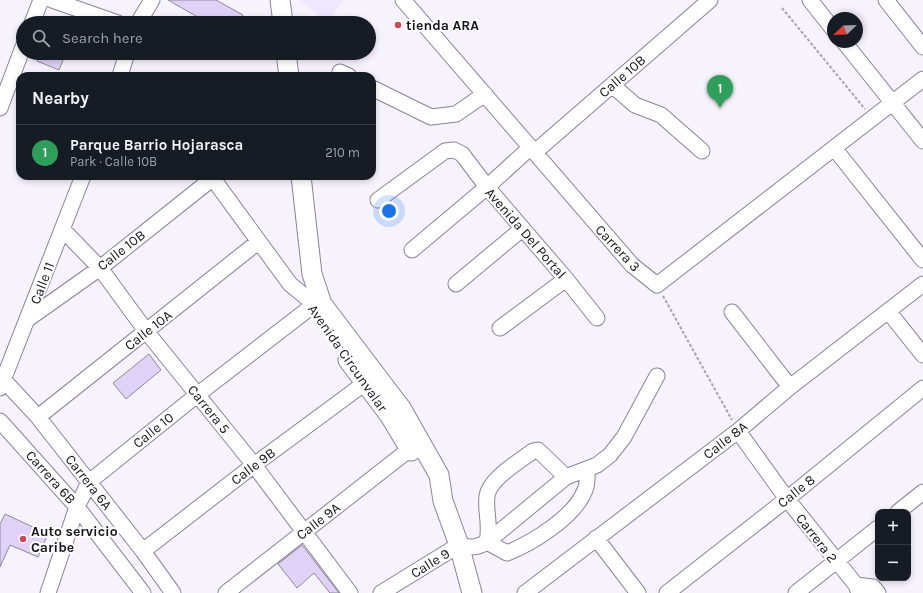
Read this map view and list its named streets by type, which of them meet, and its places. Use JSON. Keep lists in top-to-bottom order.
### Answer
{
  "streets": {
    "main road": ["Avenida Circunvalar"],
    "street": [
      "Calle 10B",
      "Avenida Del Portal",
      "Carrera 3",
      "Calle 11",
      "Calle 10A",
      "Carrera 5",
      "Calle 10",
      "Calle 8A",
      "Calle 9B",
      "Carrera 6B",
      "Carrera 6A",
      "Calle 8",
      "Calle 9A",
      "Carrera 2",
      "Calle 9"
    ]
  },
  "crossings": [
    ["Calle 10B", "Avenida Del Portal"],
    ["Calle 10B", "Carrera 3"],
    ["Calle 10B", "Calle 11"],
    ["Calle 10B", "Carrera 5"],
    ["Calle 11", "Carrera 5"],
    ["Calle 11", "Carrera 6A"],
    ["Calle 10A", "Carrera 5"],
    ["Calle 10A", "Carrera 6A"],
    ["Avenida Circunvalar", "Calle 10"],
    ["Avenida Circunvalar", "Calle 9B"],
    ["Avenida Circunvalar", "Calle 9A"],
    ["Avenida Circunvalar", "Calle 9"],
    ["Carrera 5", "Calle 10"],
    ["Carrera 5", "Calle 9B"],
    ["Carrera 5", "Calle 9A"],
    ["Calle 10", "Carrera 6B"],
    ["Calle 10", "Carrera 6A"],
    ["Calle 8A", "Carrera 2"],
    ["Calle 9B", "Carrera 6A"],
    ["Calle 8", "Carrera 2"]
  ],
  "places": ["tienda ARA", "Auto servicio Caribe"],
  "north": "bottom left",
  "page": {
    "search": "Search here",
    "heading": "Nearby",
    "pins": "1",
    "list": [
      {
        "mark": "1",
        "name": "Parque Barrio Hojarasca",
        "note": "Park · Calle 10B",
        "value": "210 m"
      }
    ],
    "map_buttons": ["+", "−"]
  }
}
